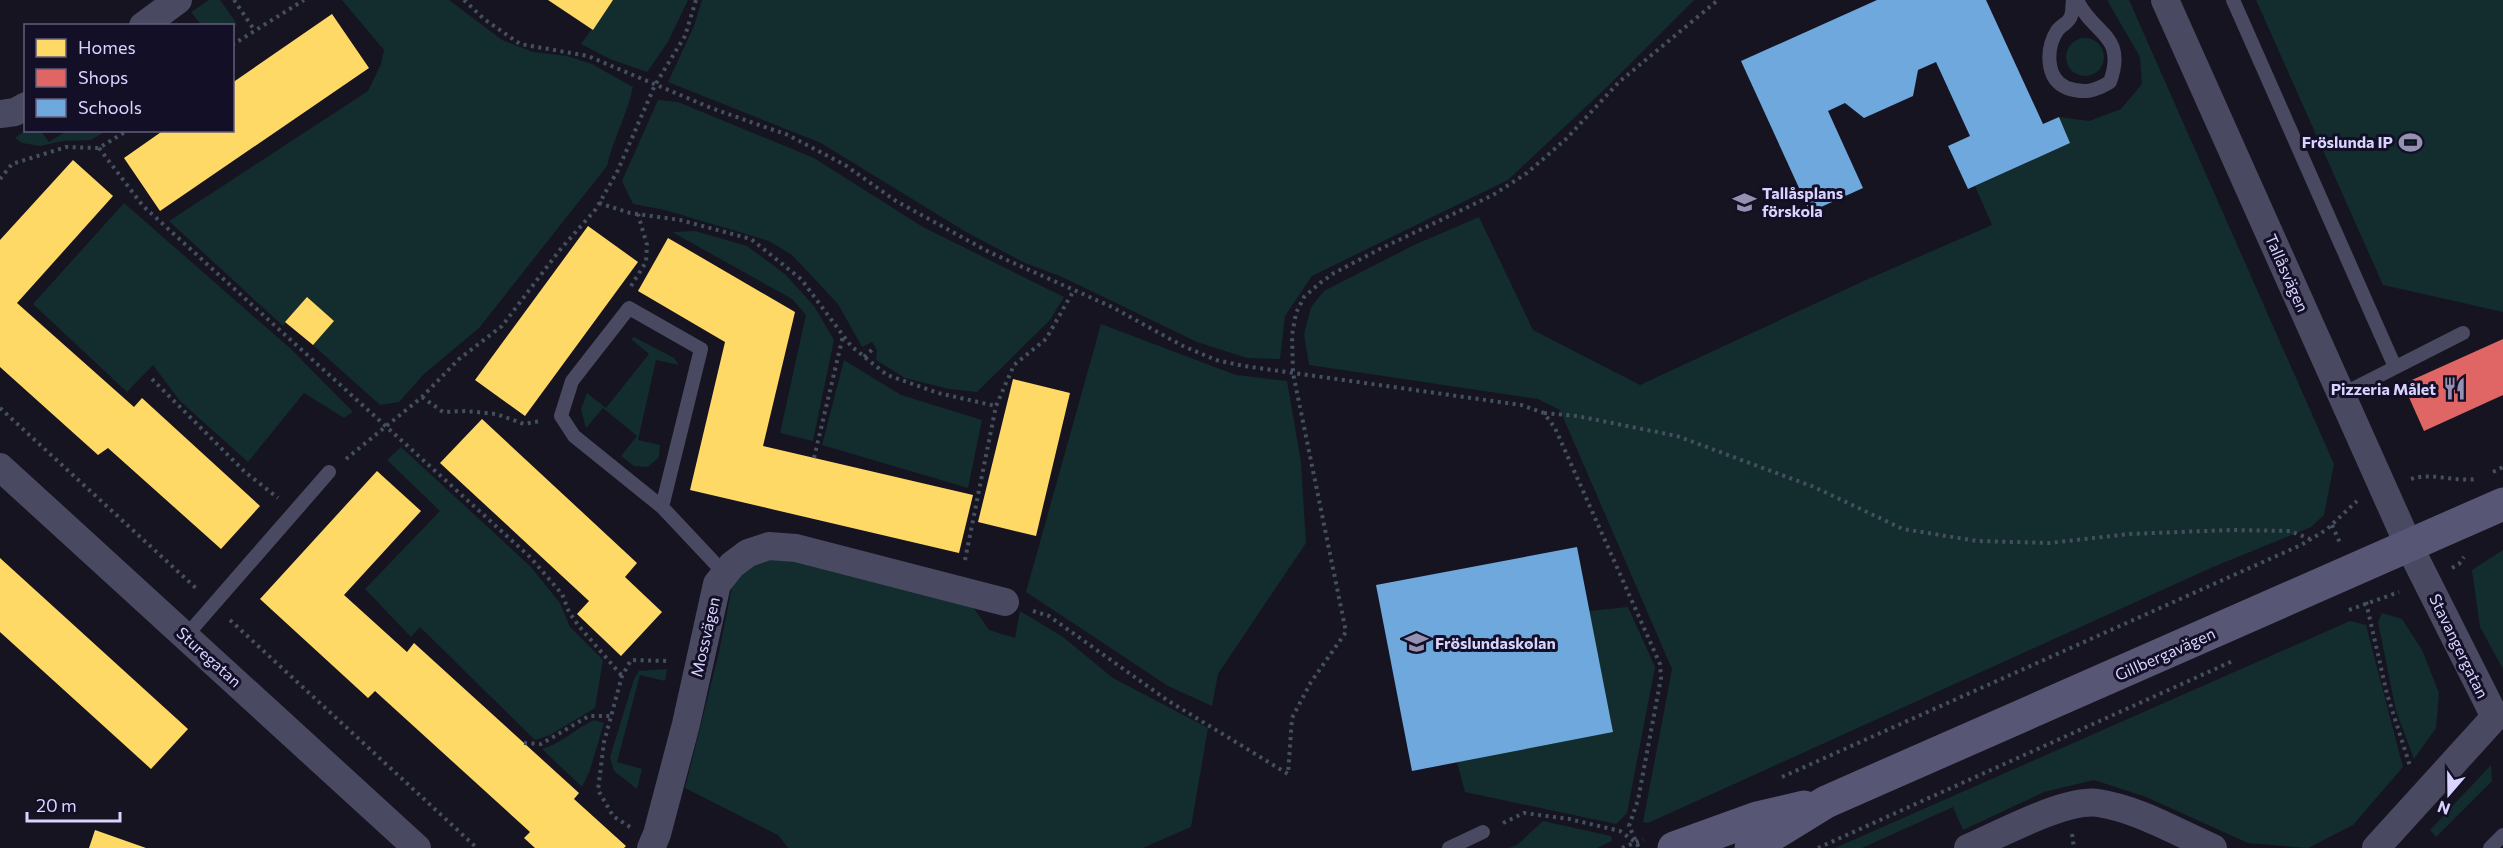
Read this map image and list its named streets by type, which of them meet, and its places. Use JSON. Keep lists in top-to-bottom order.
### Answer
{
  "streets": {
    "street": [
      "Tallåsvägen",
      "Mossvägen",
      "Stavangergatan",
      "Gillbergavägen",
      "Sturegatan"
    ]
  },
  "crossings": [
    ["Tallåsvägen", "Stavangergatan"],
    ["Tallåsvägen", "Gillbergavägen"],
    ["Stavangergatan", "Gillbergavägen"]
  ],
  "places": {
    "sports": ["Fröslunda IP"],
    "school or university": ["Tallåsplans förskola", "Fröslundaskolan"],
    "restaurant": ["Pizzeria Målet"]
  },
  "legend": ["Homes", "Shops", "Schools"],
  "scale_bar": "20 m",
  "north": "bottom"
}
